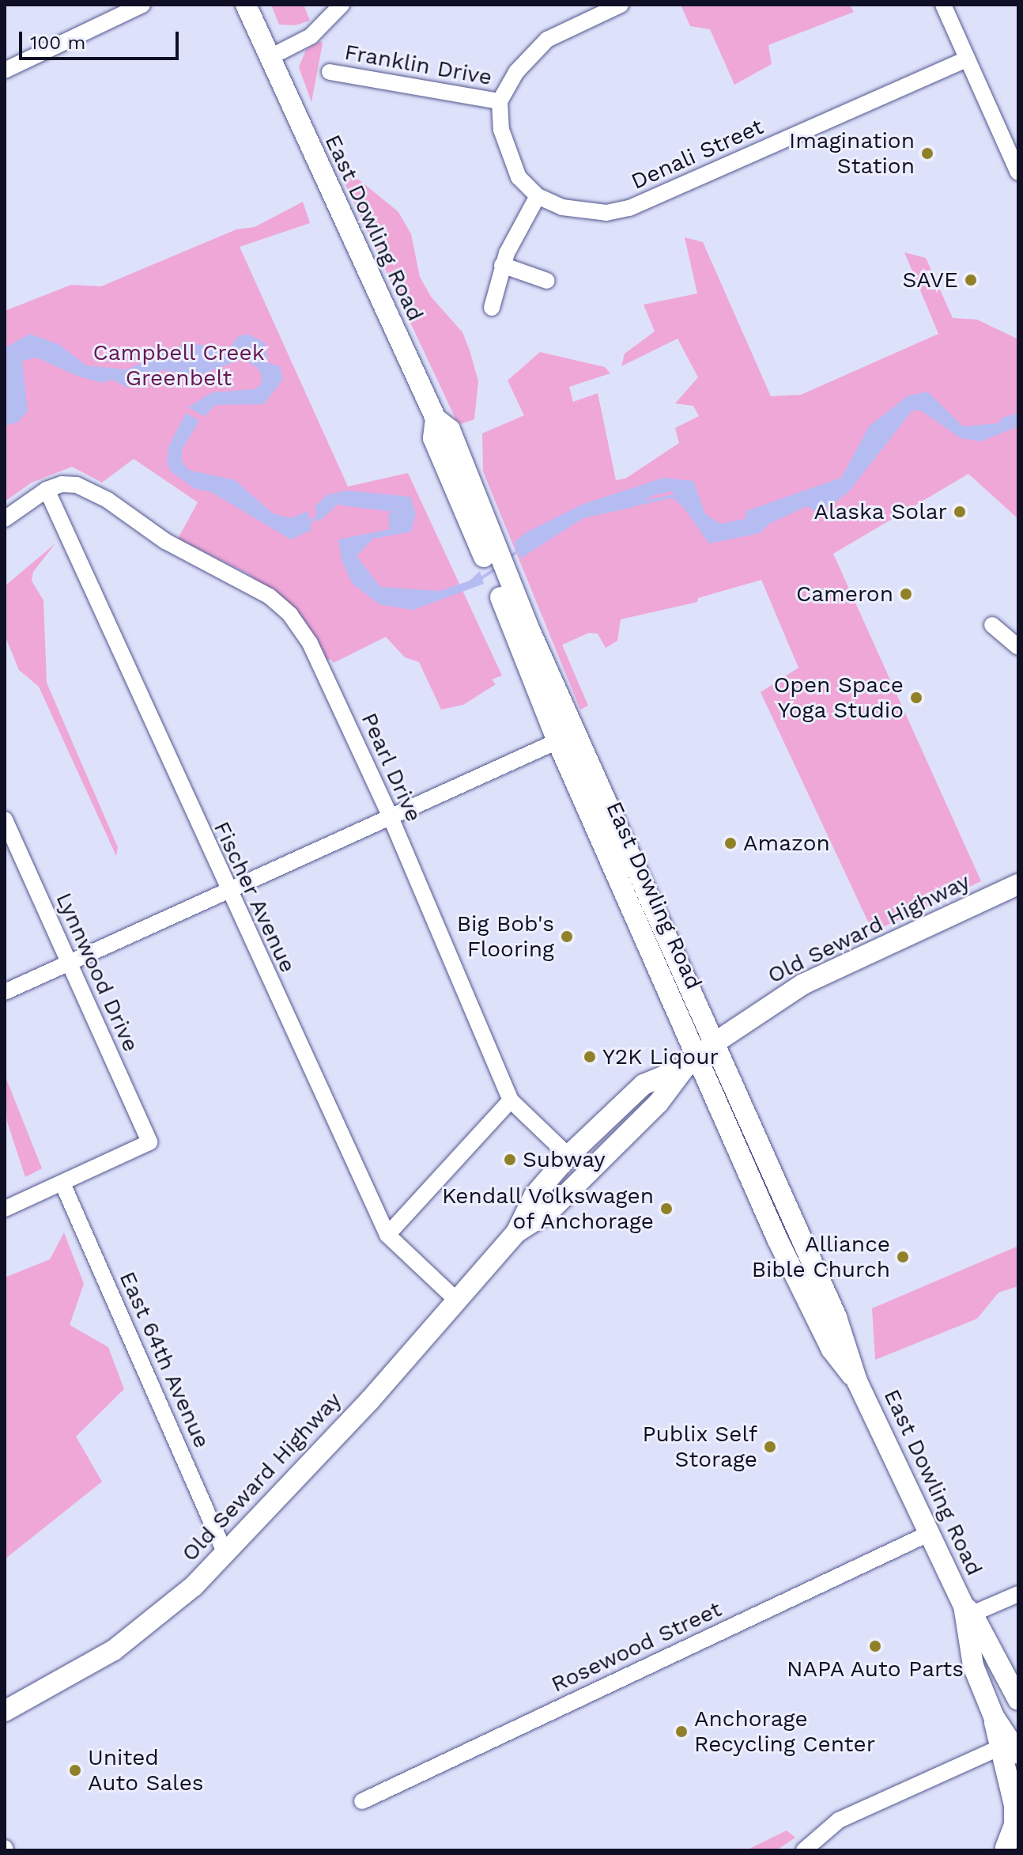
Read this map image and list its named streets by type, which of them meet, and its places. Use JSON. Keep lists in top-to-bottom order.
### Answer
{
  "streets": {
    "main road": ["East Dowling Road", "Old Seward Highway"],
    "street": [
      "Franklin Drive",
      "Denali Street",
      "Pearl Drive",
      "Fischer Avenue",
      "Lynnwood Drive",
      "East 64th Avenue",
      "Rosewood Street"
    ]
  },
  "crossings": [
    ["Franklin Drive", "Denali Street"],
    ["East Dowling Road", "Old Seward Highway"],
    ["East Dowling Road", "Rosewood Street"],
    ["Pearl Drive", "Fischer Avenue"],
    ["Pearl Drive", "Old Seward Highway"],
    ["Fischer Avenue", "Old Seward Highway"],
    ["Old Seward Highway", "East 64th Avenue"],
    ["Lynnwood Drive", "East 64th Avenue"]
  ],
  "parks": ["Campbell Creek Greenbelt"],
  "places": [
    "Imagination Station",
    "SAVE",
    "Alaska Solar",
    "Cameron",
    "Open Space Yoga Studio",
    "Amazon",
    "Big Bob's Flooring",
    "Y2K Liqour",
    "Subway",
    "Kendall Volkswagen of Anchorage",
    "Alliance Bible Church",
    "Publix Self Storage",
    "NAPA Auto Parts",
    "Anchorage Recycling Center",
    "United Auto Sales"
  ],
  "scale_bar": "100 m"
}
